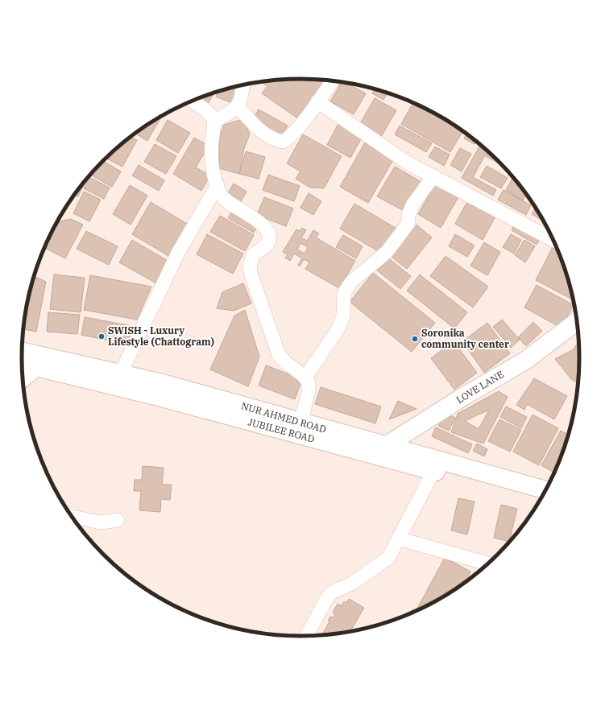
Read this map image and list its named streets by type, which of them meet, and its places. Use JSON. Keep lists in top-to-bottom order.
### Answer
{
  "streets": {
    "main road": ["LOVE LANE", "NUR AHMED ROAD", "JUBILEE ROAD"]
  },
  "crossings": [
    ["LOVE LANE", "NUR AHMED ROAD"],
    ["LOVE LANE", "JUBILEE ROAD"],
    ["NUR AHMED ROAD", "JUBILEE ROAD"]
  ],
  "places": ["SWISH - Luxury Lifestyle (Chattogram)", "Soronika community center"]
}
